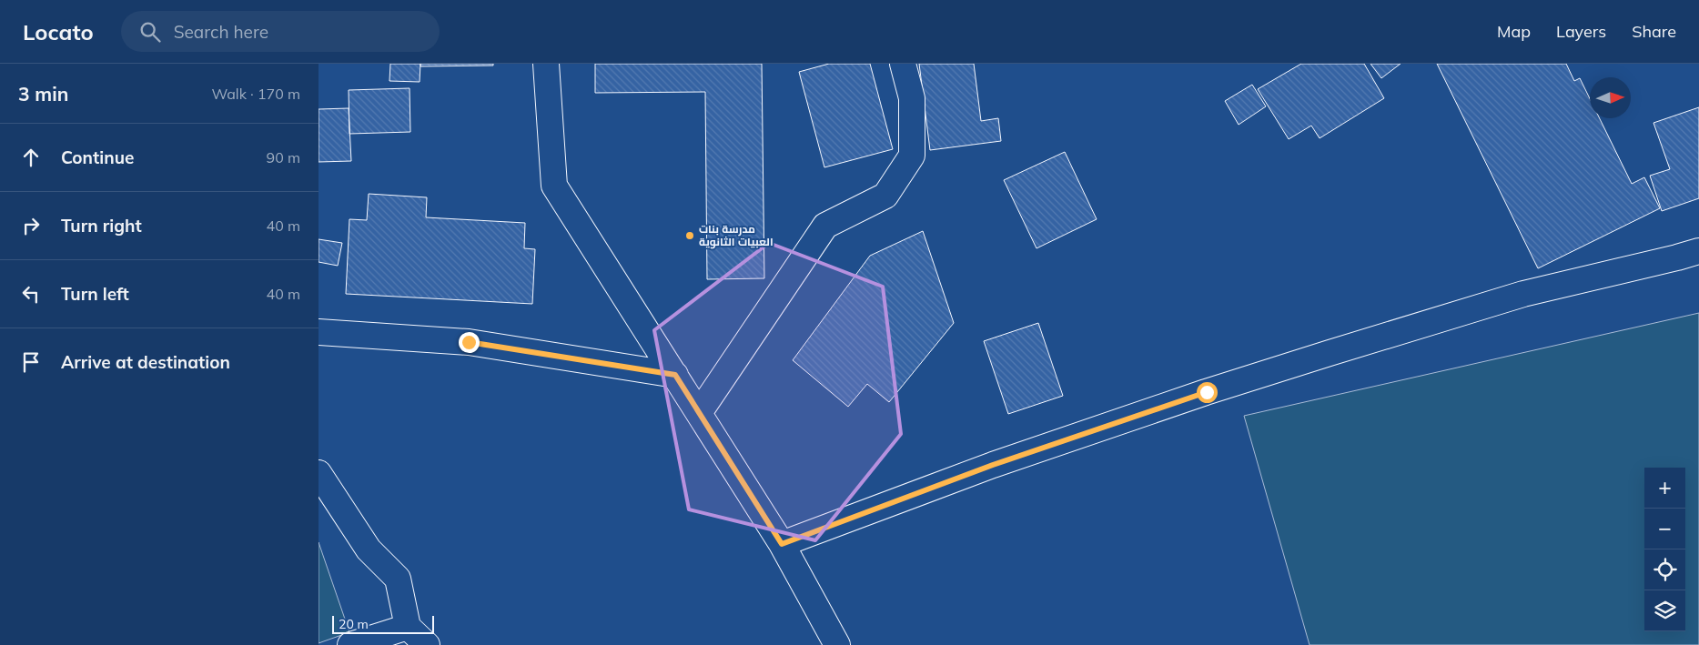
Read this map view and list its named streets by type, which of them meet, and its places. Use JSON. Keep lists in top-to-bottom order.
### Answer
{
  "places": ["مدرسة بنات العبيات الثانوية"],
  "scale_bar": "20 m",
  "north": "right",
  "page": {
    "header": "Locato",
    "search": "Search here",
    "nav": ["Map", "Layers", "Share"],
    "heading": ["3 min", "Walk · 170 m"],
    "list": [
      ["Continue", "90 m"],
      ["Turn right", "40 m"],
      ["Turn left", "40 m"],
      "Arrive at destination"
    ],
    "map_buttons": ["+", "−"],
    "scale": "20 m"
  }
}
